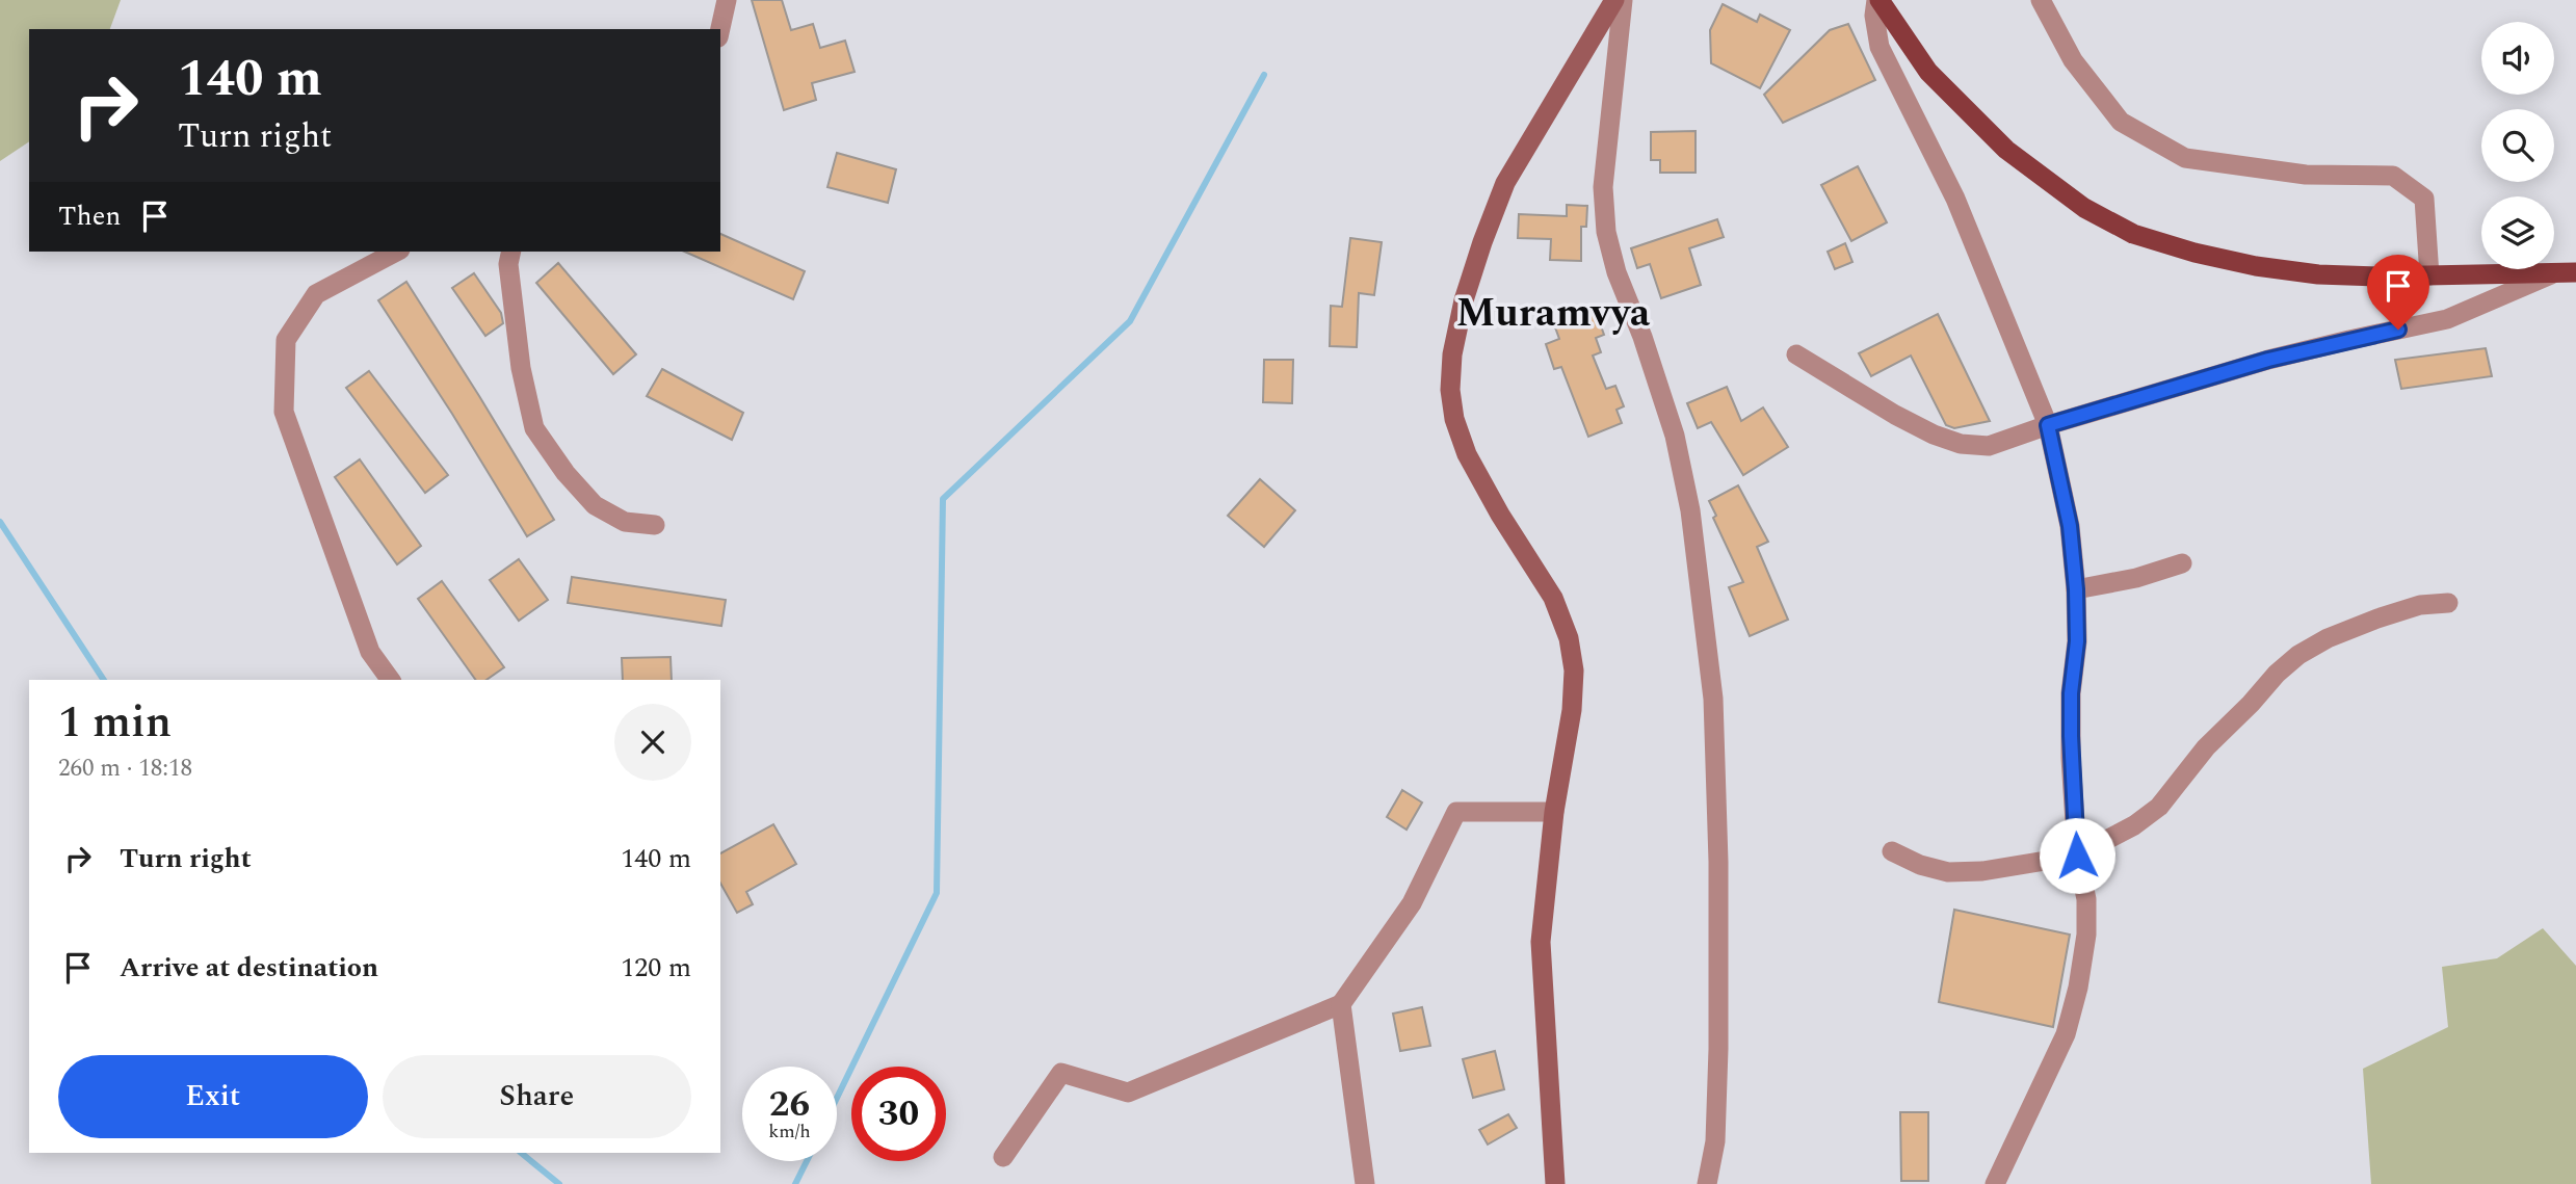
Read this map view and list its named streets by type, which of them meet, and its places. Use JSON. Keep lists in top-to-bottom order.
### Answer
{
  "districts": ["Muramvya"],
  "page": {
    "turn": ["140 m", "Turn right"],
    "then": "Then",
    "heading": ["1 min", "260 m · 18:18"],
    "list": [
      {
        "name": "Turn right",
        "value": "140 m"
      },
      {
        "name": "Arrive at destination",
        "value": "120 m"
      }
    ],
    "buttons": ["Exit", "Share"],
    "speed": "26 km/h",
    "limit": "30"
  }
}
